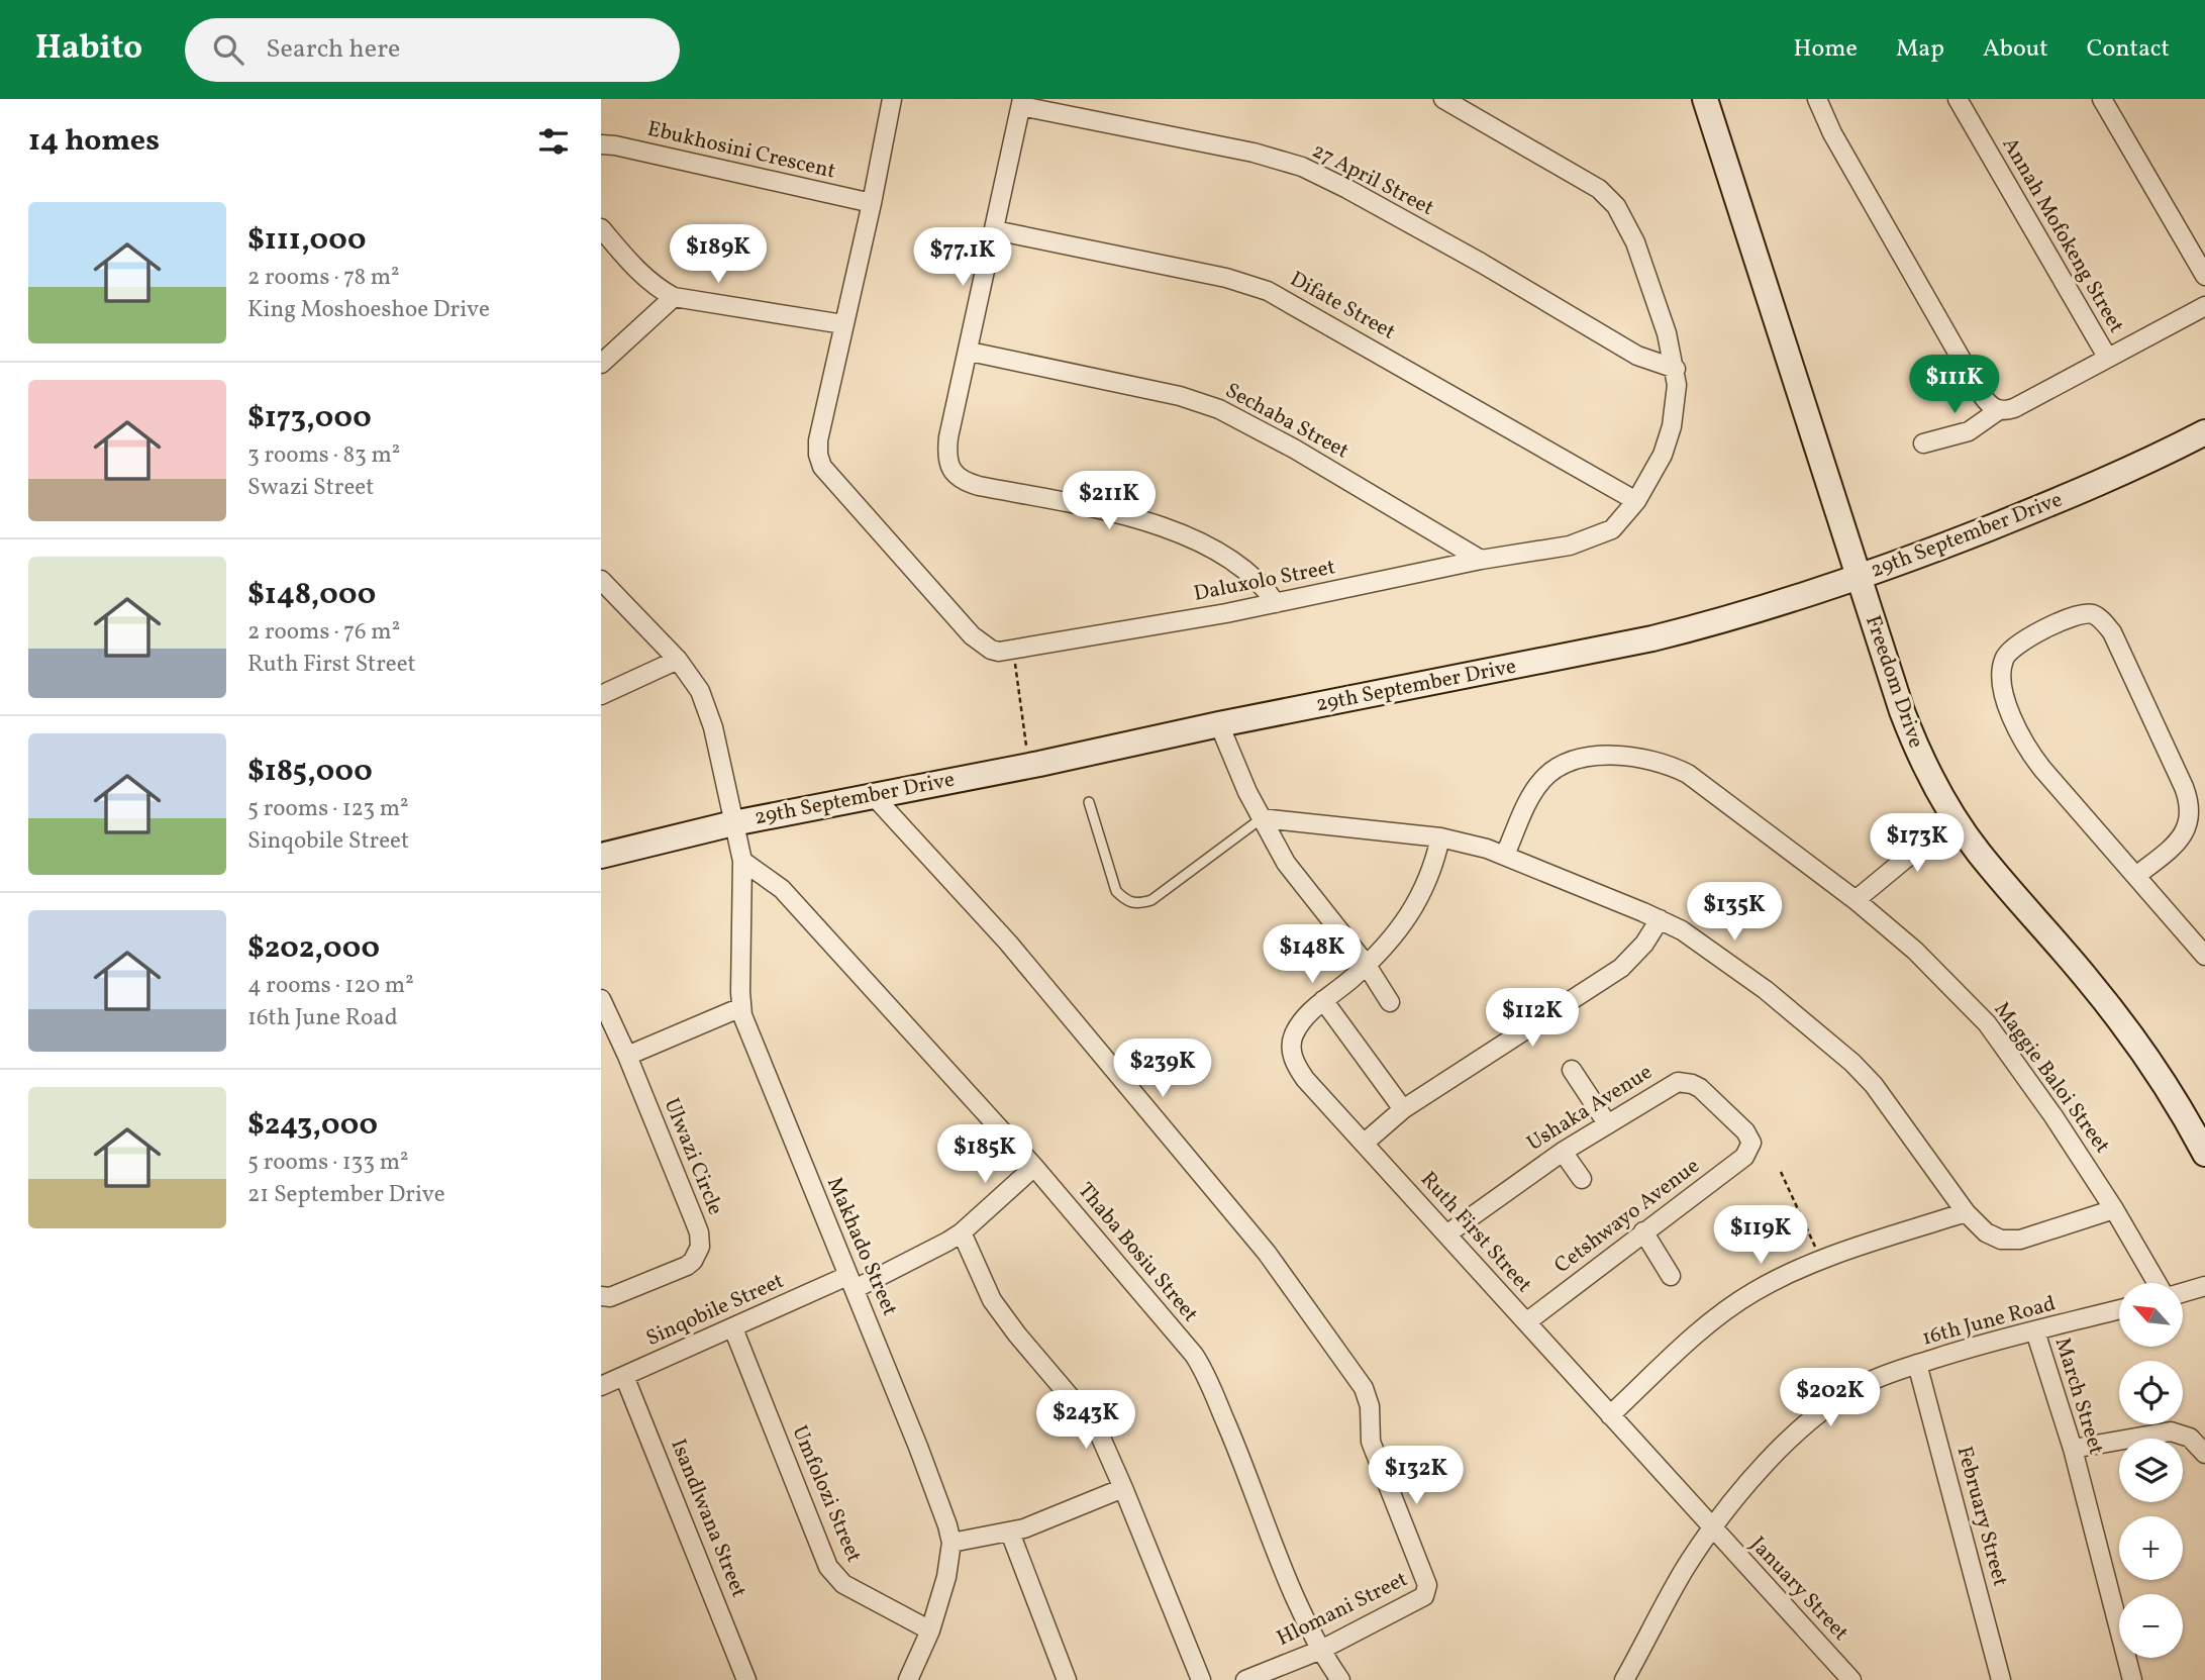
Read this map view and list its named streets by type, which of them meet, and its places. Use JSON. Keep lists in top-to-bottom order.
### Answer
{
  "streets": {
    "street": [
      "Ebukhosini Crescent",
      "27 April Street",
      "Annah Mofokeng Street",
      "Difate Street",
      "Sechaba Street",
      "29th September Drive",
      "Daluxolo Street",
      "Freedom Drive",
      "Maggie Baloi Street",
      "Ushaka Avenue",
      "Ulwazi Circle",
      "Cetshwayo Avenue",
      "Ruth First Street",
      "Makhado Street",
      "Thaba Bosiu Street",
      "Sinqobile Street",
      "16th June Road",
      "March Street",
      "Umfolozi Street",
      "February Street",
      "Isandlwana Street",
      "January Street",
      "Hlomani Street"
    ]
  },
  "crossings": [
    ["Ebukhosini Crescent", "Daluxolo Street"],
    ["27 April Street", "Daluxolo Street"],
    ["Difate Street", "Daluxolo Street"],
    ["Sechaba Street", "Daluxolo Street"],
    ["29th September Drive", "Freedom Drive"],
    ["29th September Drive", "Makhado Street"],
    ["29th September Drive", "Hlomani Street"],
    ["Ushaka Avenue", "Cetshwayo Avenue"],
    ["Ushaka Avenue", "Ruth First Street"],
    ["Cetshwayo Avenue", "Ruth First Street"],
    ["Ruth First Street", "16th June Road"],
    ["Ruth First Street", "January Street"],
    ["Makhado Street", "Thaba Bosiu Street"],
    ["Makhado Street", "Sinqobile Street"],
    ["Makhado Street", "Umfolozi Street"],
    ["Thaba Bosiu Street", "Sinqobile Street"],
    ["Thaba Bosiu Street", "Hlomani Street"],
    ["Sinqobile Street", "Umfolozi Street"],
    ["Sinqobile Street", "Isandlwana Street"],
    ["16th June Road", "March Street"],
    ["16th June Road", "February Street"],
    ["16th June Road", "January Street"]
  ],
  "north": "top left",
  "page": {
    "header": "Habito",
    "search": "Search here",
    "nav": [
      "Home",
      "Map",
      "About",
      "Contact"
    ],
    "heading": "14 homes",
    "list": [
      {
        "name": "$111,000",
        "note": "2 rooms · 78 m² · King Moshoeshoe Drive"
      },
      {
        "name": "$173,000",
        "note": "3 rooms · 83 m² · Swazi Street"
      },
      {
        "name": "$148,000",
        "note": "2 rooms · 76 m² · Ruth First Street"
      },
      {
        "name": "$185,000",
        "note": "5 rooms · 123 m² · Sinqobile Street"
      },
      {
        "name": "$202,000",
        "note": "4 rooms · 120 m² · 16th June Road"
      },
      {
        "name": "$243,000",
        "note": "5 rooms · 133 m² · 21 September Drive"
      }
    ],
    "price": [
      "$189K",
      "$77.1K",
      "$111K",
      "$211K",
      "$173K",
      "$135K",
      "$148K",
      "$112K",
      "$239K",
      "$185K",
      "$119K",
      "$202K",
      "$243K",
      "$132K"
    ],
    "map_buttons": ["+", "−"]
  }
}
